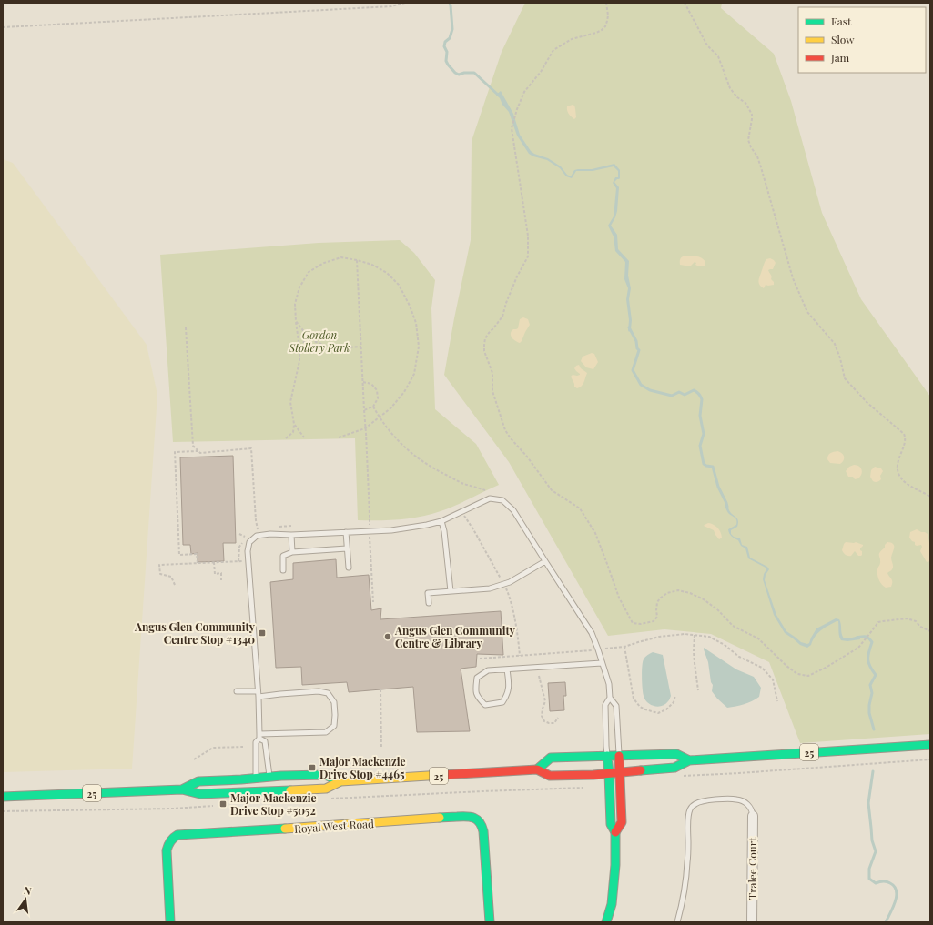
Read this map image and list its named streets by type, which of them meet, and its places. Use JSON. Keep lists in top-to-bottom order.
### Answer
{
  "streets": {
    "main road": ["25", "Royal West Road"],
    "street": ["Tralee Court"]
  },
  "parks": ["Gordon Stollery Park"],
  "places": {
    "transit": ["Angus Glen Community Centre Stop #1340", "Major Mackenzie Drive Stop #4465", "Major Mackenzie Drive Stop #5052"],
    "other": ["Angus Glen Community Centre & Library"]
  },
  "legend": ["Fast", "Slow", "Jam"],
  "north": "top"
}
